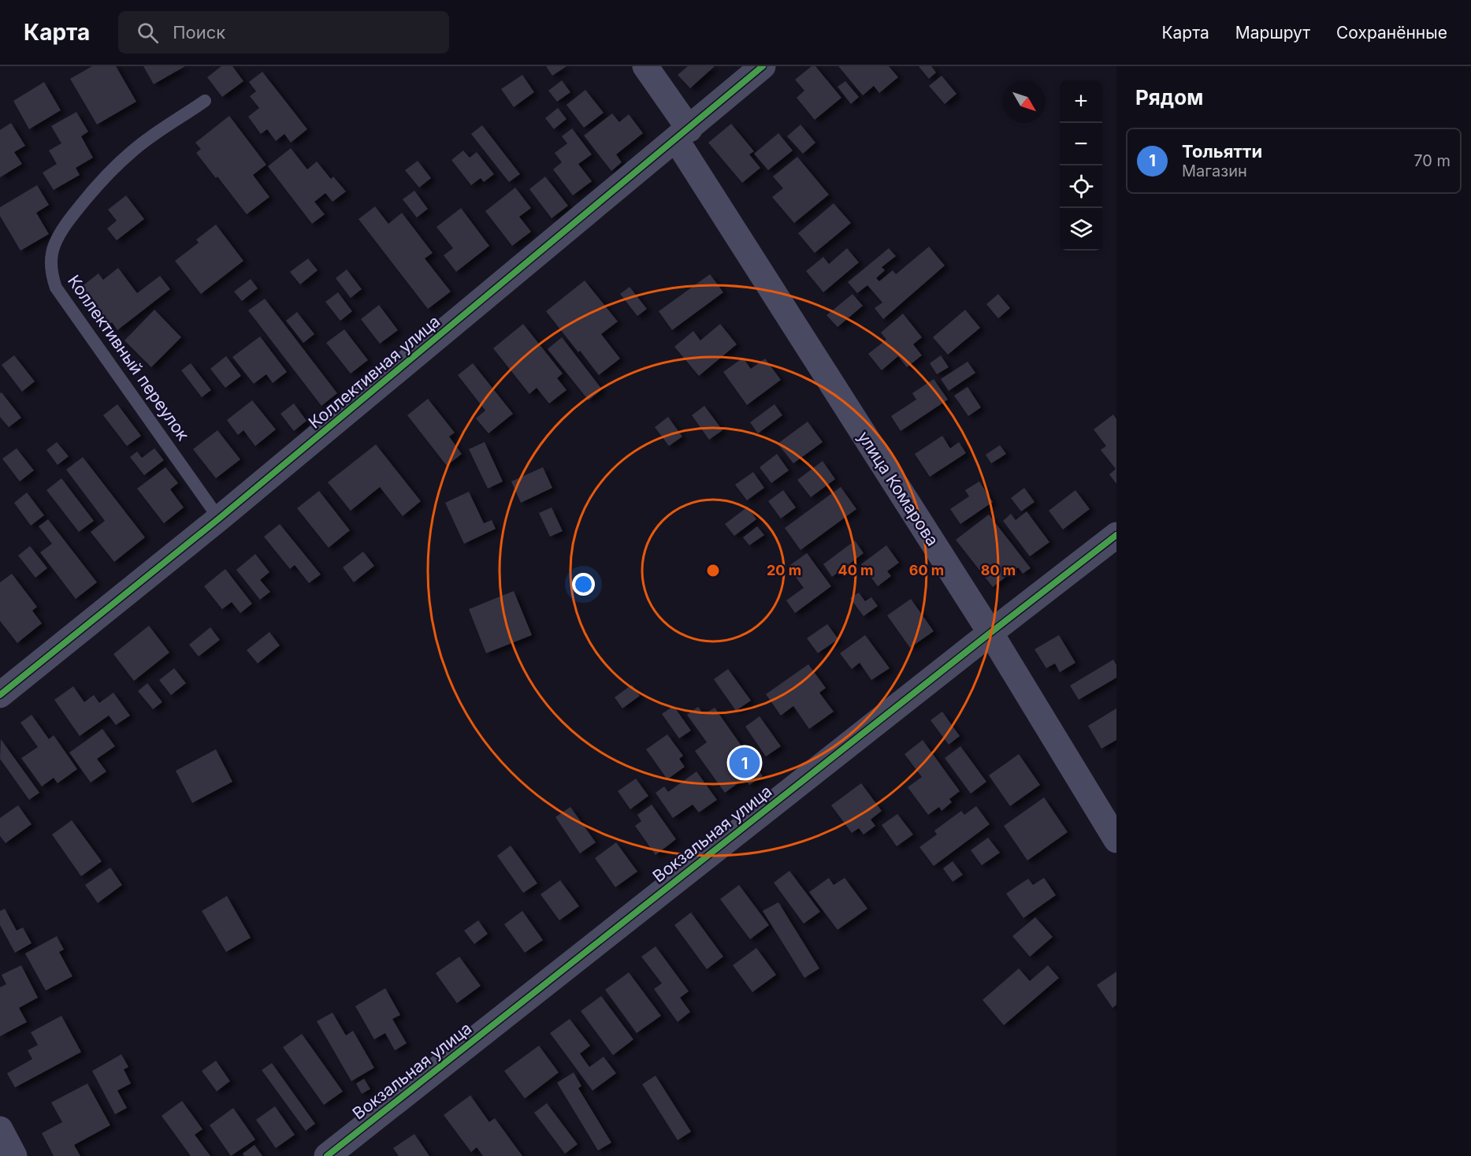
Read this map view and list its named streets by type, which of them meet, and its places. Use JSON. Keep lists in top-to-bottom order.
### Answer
{
  "streets": {
    "street": ["Коллективная улица", "улица Комарова", "Вокзальная улица"],
    "lane": ["Коллективный переулок"]
  },
  "crossings": [
    ["Коллективный переулок", "Коллективная улица"],
    ["Коллективная улица", "улица Комарова"],
    ["улица Комарова", "Вокзальная улица"]
  ],
  "north": "bottom right",
  "page": {
    "header": "Карта",
    "search": "Поиск",
    "nav": ["Карта", "Маршрут", "Сохранённые"],
    "heading": "Рядом",
    "map_buttons": ["+", "−"],
    "list": [
      {
        "mark": "1",
        "name": "Тольятти",
        "note": "Магазин",
        "value": "70 m"
      }
    ],
    "pins": "1"
  },
  "rings": [
    "20 m",
    "40 m",
    "60 m",
    "80 m"
  ]
}
